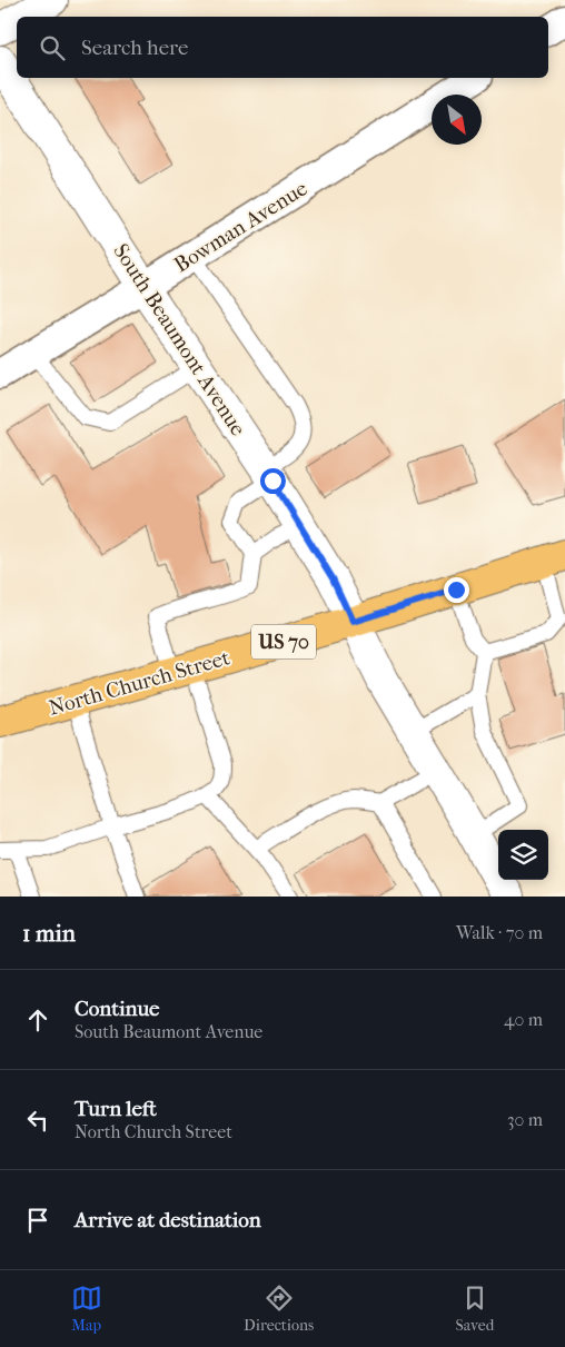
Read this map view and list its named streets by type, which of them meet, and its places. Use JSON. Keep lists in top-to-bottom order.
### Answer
{
  "streets": {
    "main road": ["US 70", "North Church Street"],
    "street": ["Bowman Avenue", "South Beaumont Avenue"]
  },
  "crossings": [
    ["Bowman Avenue", "South Beaumont Avenue"],
    ["South Beaumont Avenue", "North Church Street"]
  ],
  "north": "bottom right",
  "page": {
    "search": "Search here",
    "heading": ["1 min", "Walk · 70 m"],
    "list": [
      ["Continue", "South Beaumont Avenue", "40 m"],
      ["Turn left", "North Church Street", "30 m"],
      "Arrive at destination"
    ],
    "nav": ["Map", "Directions", "Saved"]
  }
}
